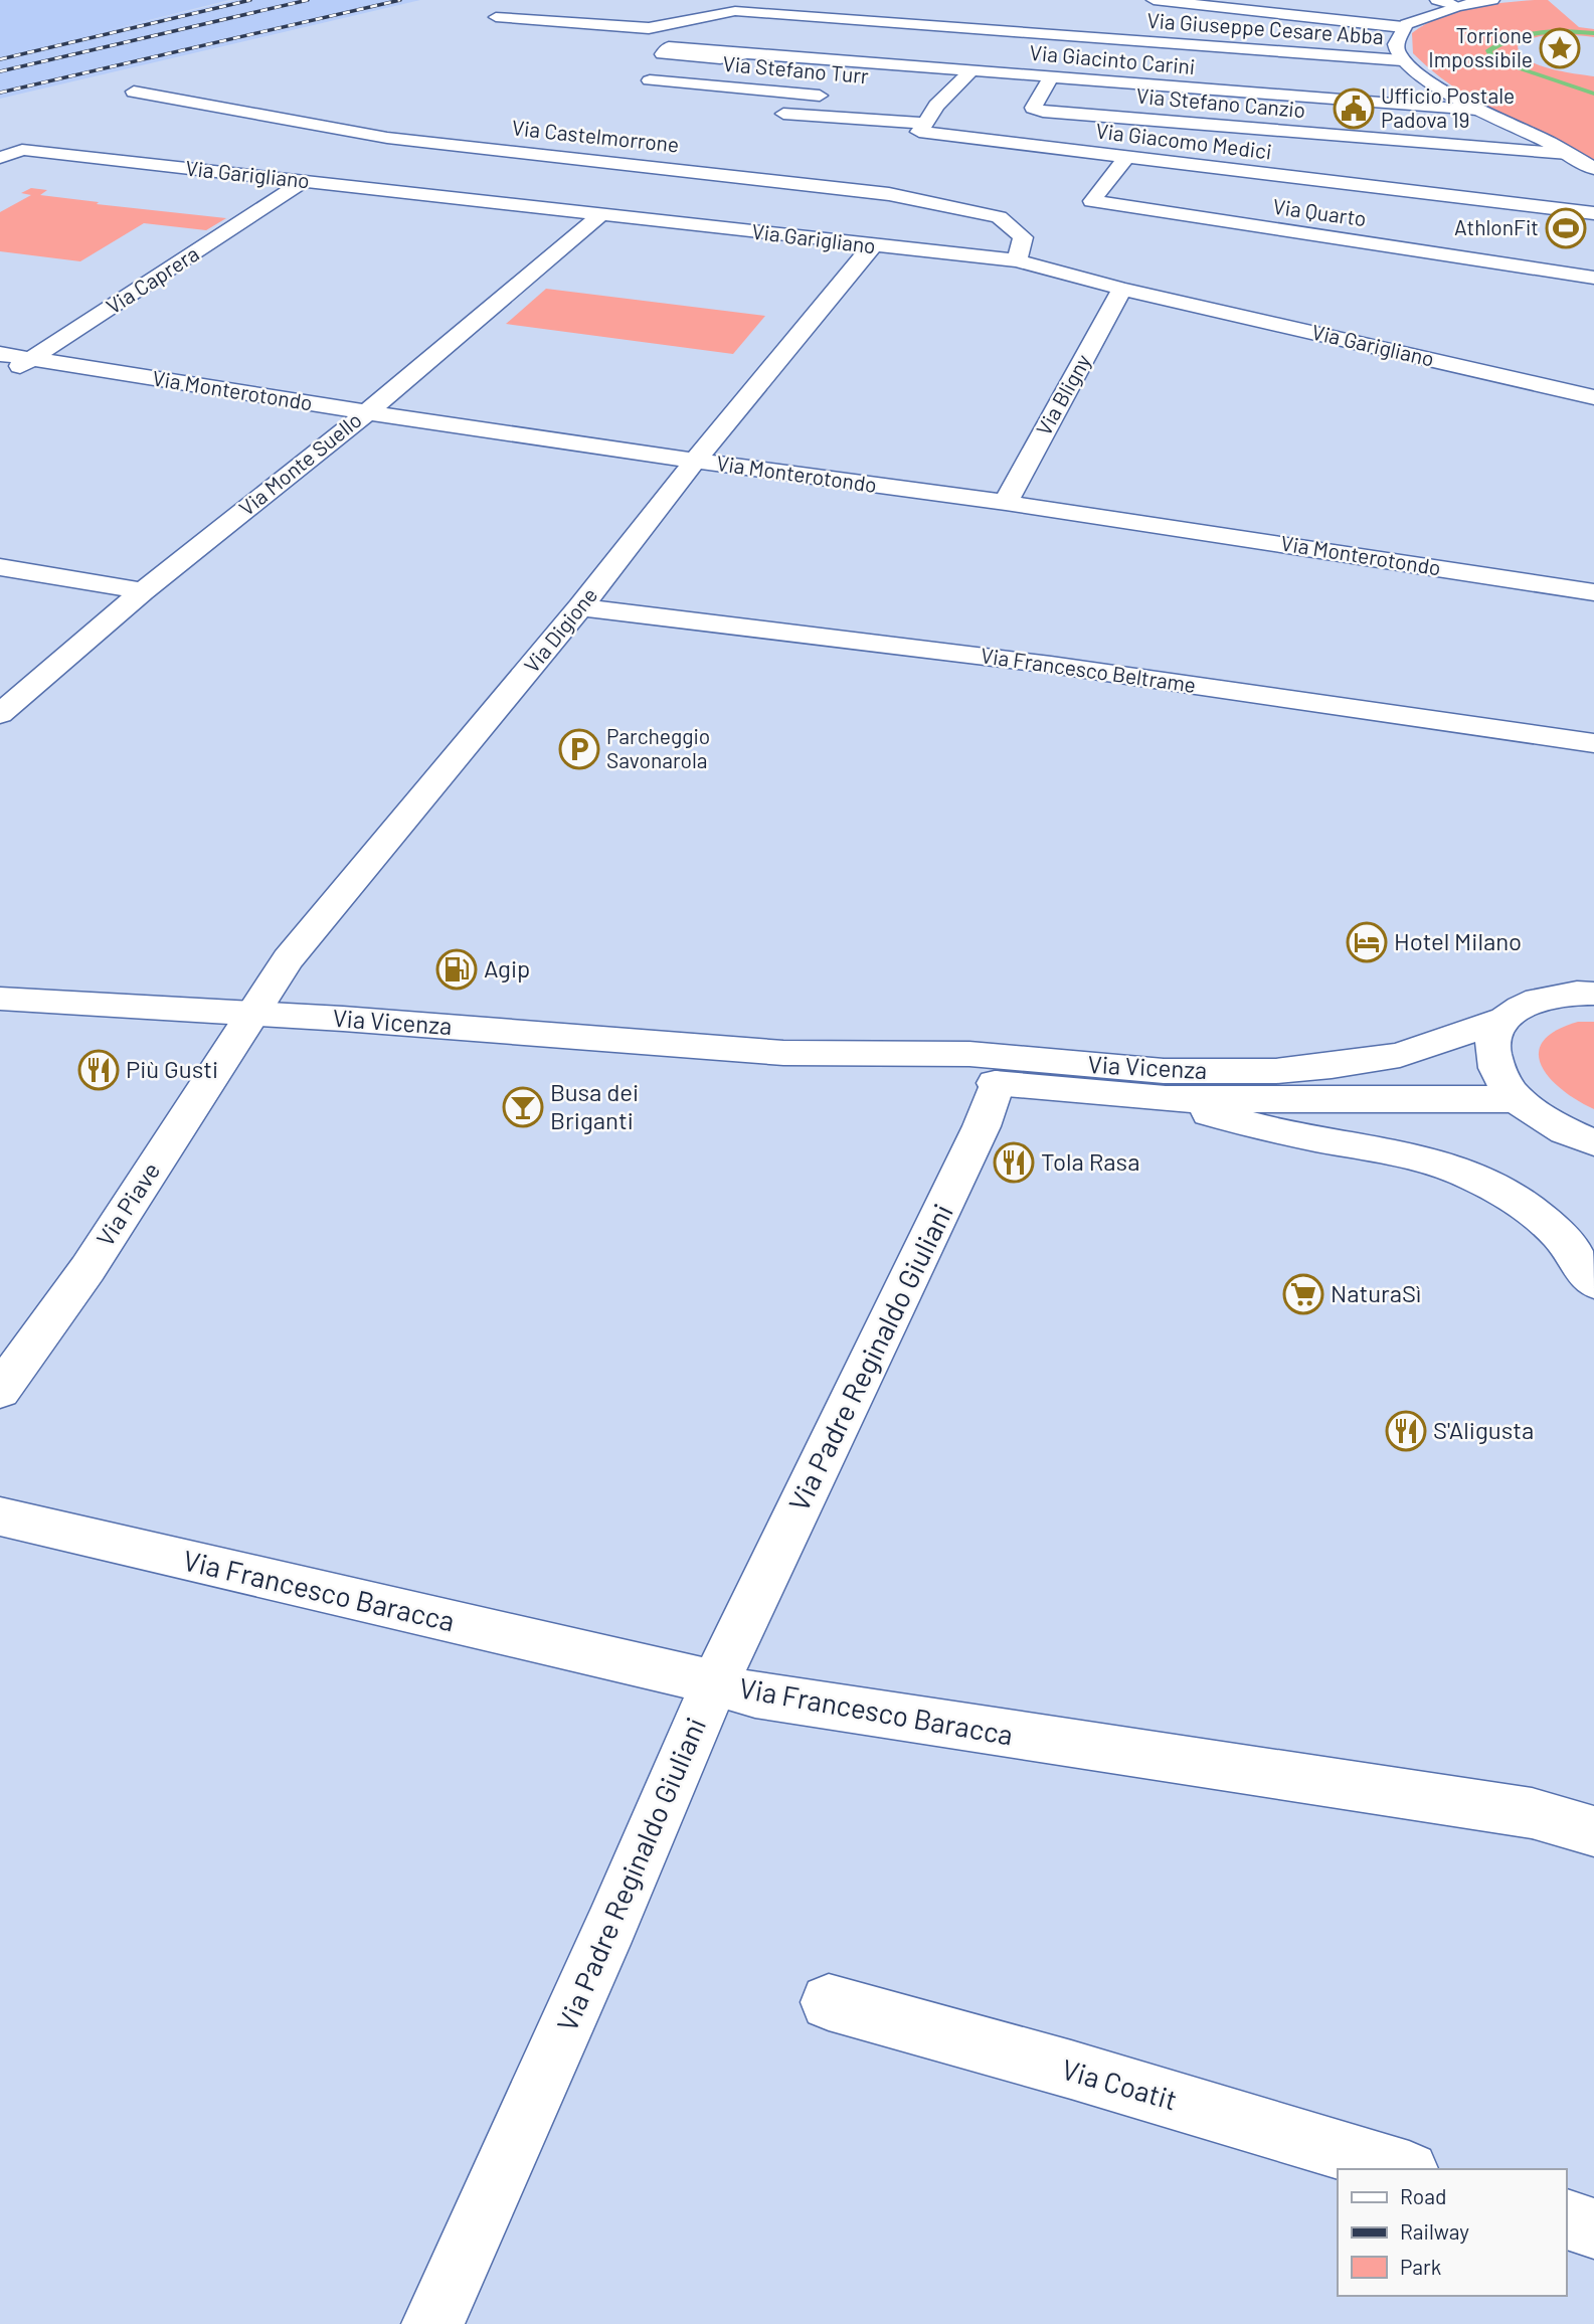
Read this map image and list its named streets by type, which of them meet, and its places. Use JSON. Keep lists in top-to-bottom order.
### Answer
{
  "streets": {
    "street": [
      "Via Giuseppe Cesare Abba",
      "Via Giacinto Carini",
      "Via Stefano Turr",
      "Via Stefano Canzio",
      "Via Castelmorrone",
      "Via Giacomo Medici",
      "Via Garigliano",
      "Via Quarto",
      "Via Caprera",
      "Via Monterotondo",
      "Via Bligny",
      "Via Monte Suello",
      "Via Digione",
      "Via Francesco Beltrame",
      "Via Vicenza",
      "Via Piave",
      "Via Padre Reginaldo Giuliani",
      "Via Francesco Baracca",
      "Via Coatit"
    ]
  },
  "crossings": [
    ["Via Giacinto Carini", "Via Stefano Canzio"],
    ["Via Castelmorrone", "Via Garigliano"],
    ["Via Giacomo Medici", "Via Quarto"],
    ["Via Garigliano", "Via Caprera"],
    ["Via Garigliano", "Via Bligny"],
    ["Via Garigliano", "Via Monte Suello"],
    ["Via Garigliano", "Via Digione"],
    ["Via Caprera", "Via Monterotondo"],
    ["Via Monterotondo", "Via Bligny"],
    ["Via Monterotondo", "Via Monte Suello"],
    ["Via Monterotondo", "Via Digione"],
    ["Via Digione", "Via Francesco Beltrame"],
    ["Via Digione", "Via Vicenza"],
    ["Via Digione", "Via Piave"],
    ["Via Vicenza", "Via Piave"],
    ["Via Vicenza", "Via Padre Reginaldo Giuliani"],
    ["Via Padre Reginaldo Giuliani", "Via Francesco Baracca"]
  ],
  "places": {
    "place": ["Torrione Impossibile"],
    "public building": ["Ufficio Postale Padova 19"],
    "sports": ["AthlonFit"],
    "parking": ["Parcheggio Savonarola"],
    "hotel": ["Hotel Milano"],
    "fuel station": ["Agip"],
    "restaurant": ["Più Gusti", "Tola Rasa", "S'Aligusta"],
    "bar": ["Busa dei Briganti"],
    "supermarket": ["NaturaSì"]
  },
  "legend": ["Road", "Railway", "Park"]
}
